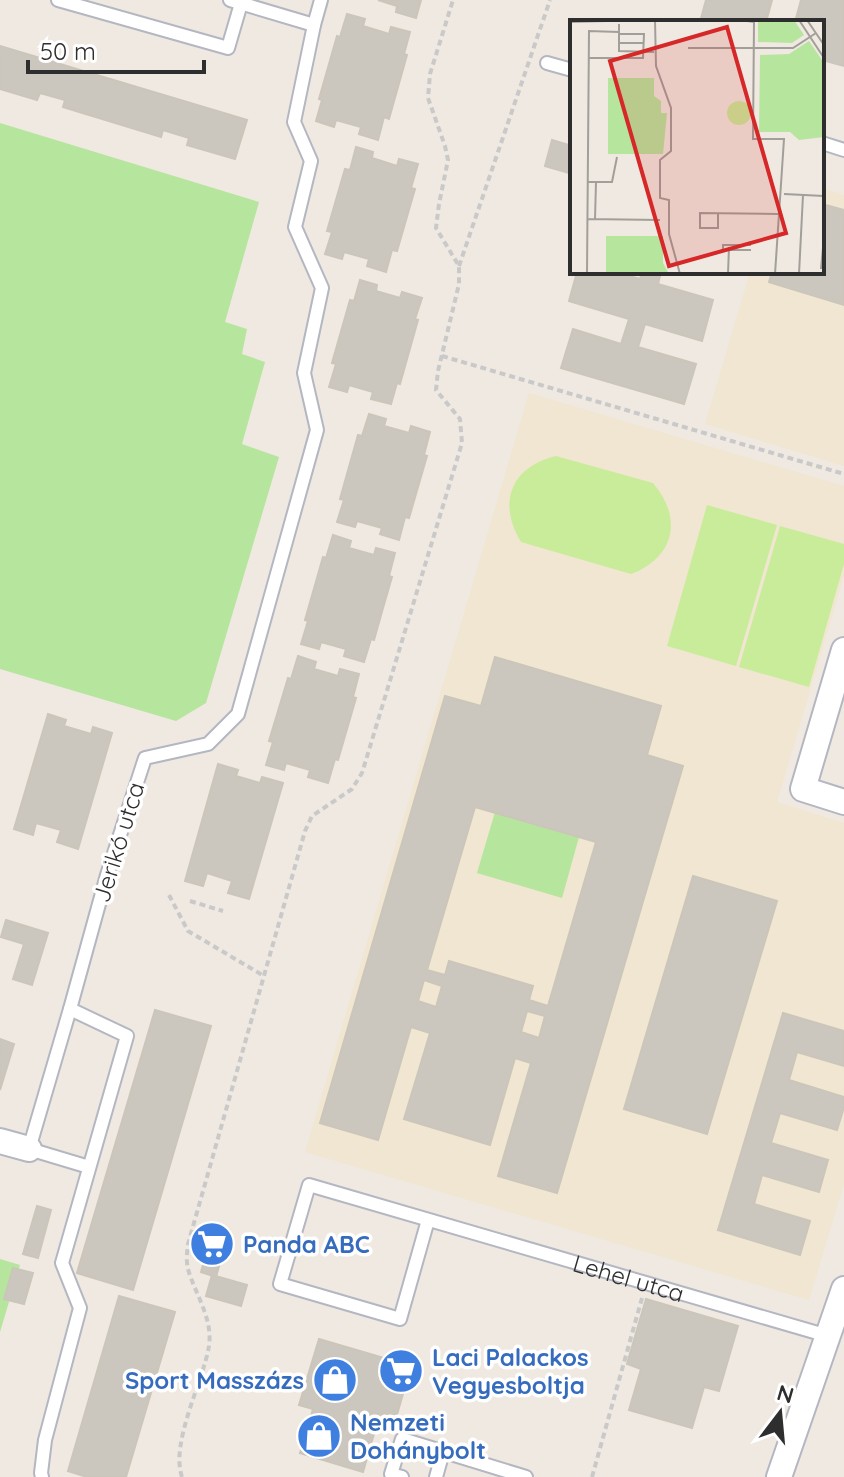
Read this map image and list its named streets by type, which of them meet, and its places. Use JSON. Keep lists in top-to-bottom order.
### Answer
{
  "streets": {
    "lane": ["Jerikó utca", "Lehel utca"]
  },
  "places": {
    "supermarket": ["Panda ABC", "Laci Palackos Vegyesboltja"],
    "shop": ["Sport Masszázs", "Nemzeti Dohánybolt"]
  },
  "scale_bar": "50 m",
  "north": "top"
}
